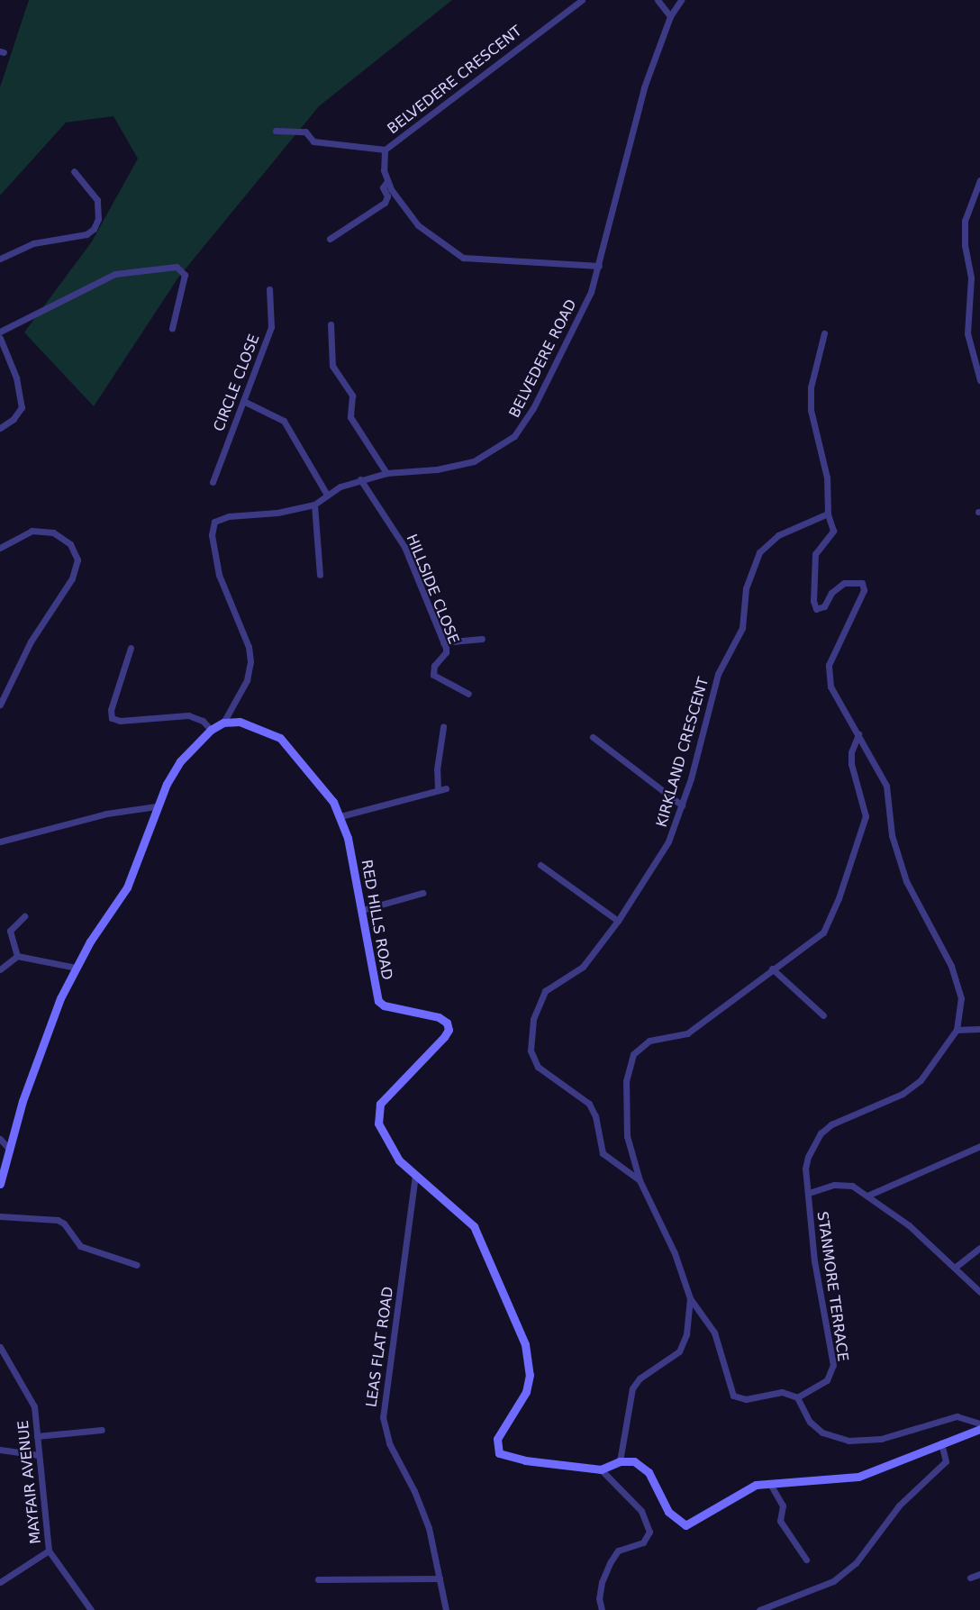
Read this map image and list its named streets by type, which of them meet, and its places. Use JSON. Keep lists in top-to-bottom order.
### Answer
{
  "streets": {
    "main road": ["RED HILLS ROAD"],
    "street": [
      "BELVEDERE CRESCENT",
      "BELVEDERE ROAD",
      "CIRCLE CLOSE",
      "HILLSIDE CLOSE",
      "KIRKLAND CRESCENT",
      "STANMORE TERRACE",
      "LEAS FLAT ROAD",
      "MAYFAIR AVENUE"
    ]
  },
  "crossings": [
    ["BELVEDERE CRESCENT", "BELVEDERE ROAD"],
    ["BELVEDERE ROAD", "HILLSIDE CLOSE"],
    ["BELVEDERE ROAD", "RED HILLS ROAD"],
    ["KIRKLAND CRESCENT", "STANMORE TERRACE"],
    ["RED HILLS ROAD", "LEAS FLAT ROAD"]
  ]
}
